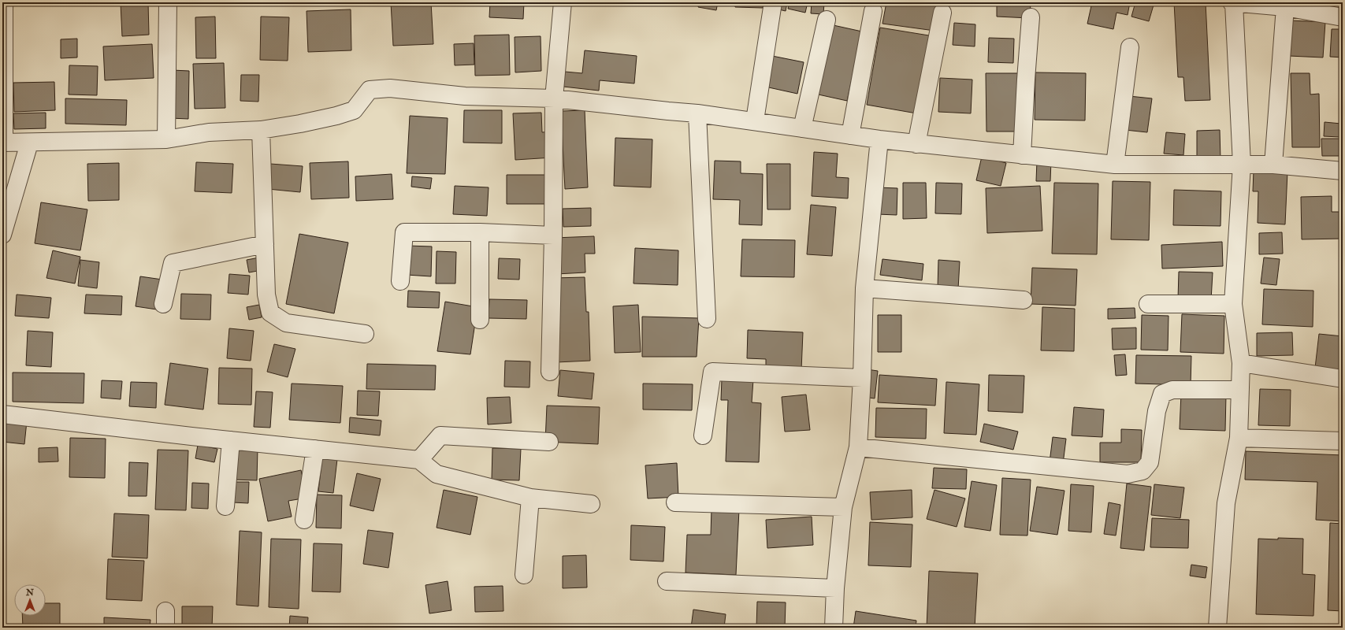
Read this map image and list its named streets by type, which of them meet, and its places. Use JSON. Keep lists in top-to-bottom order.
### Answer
{
  "north": "top"
}
